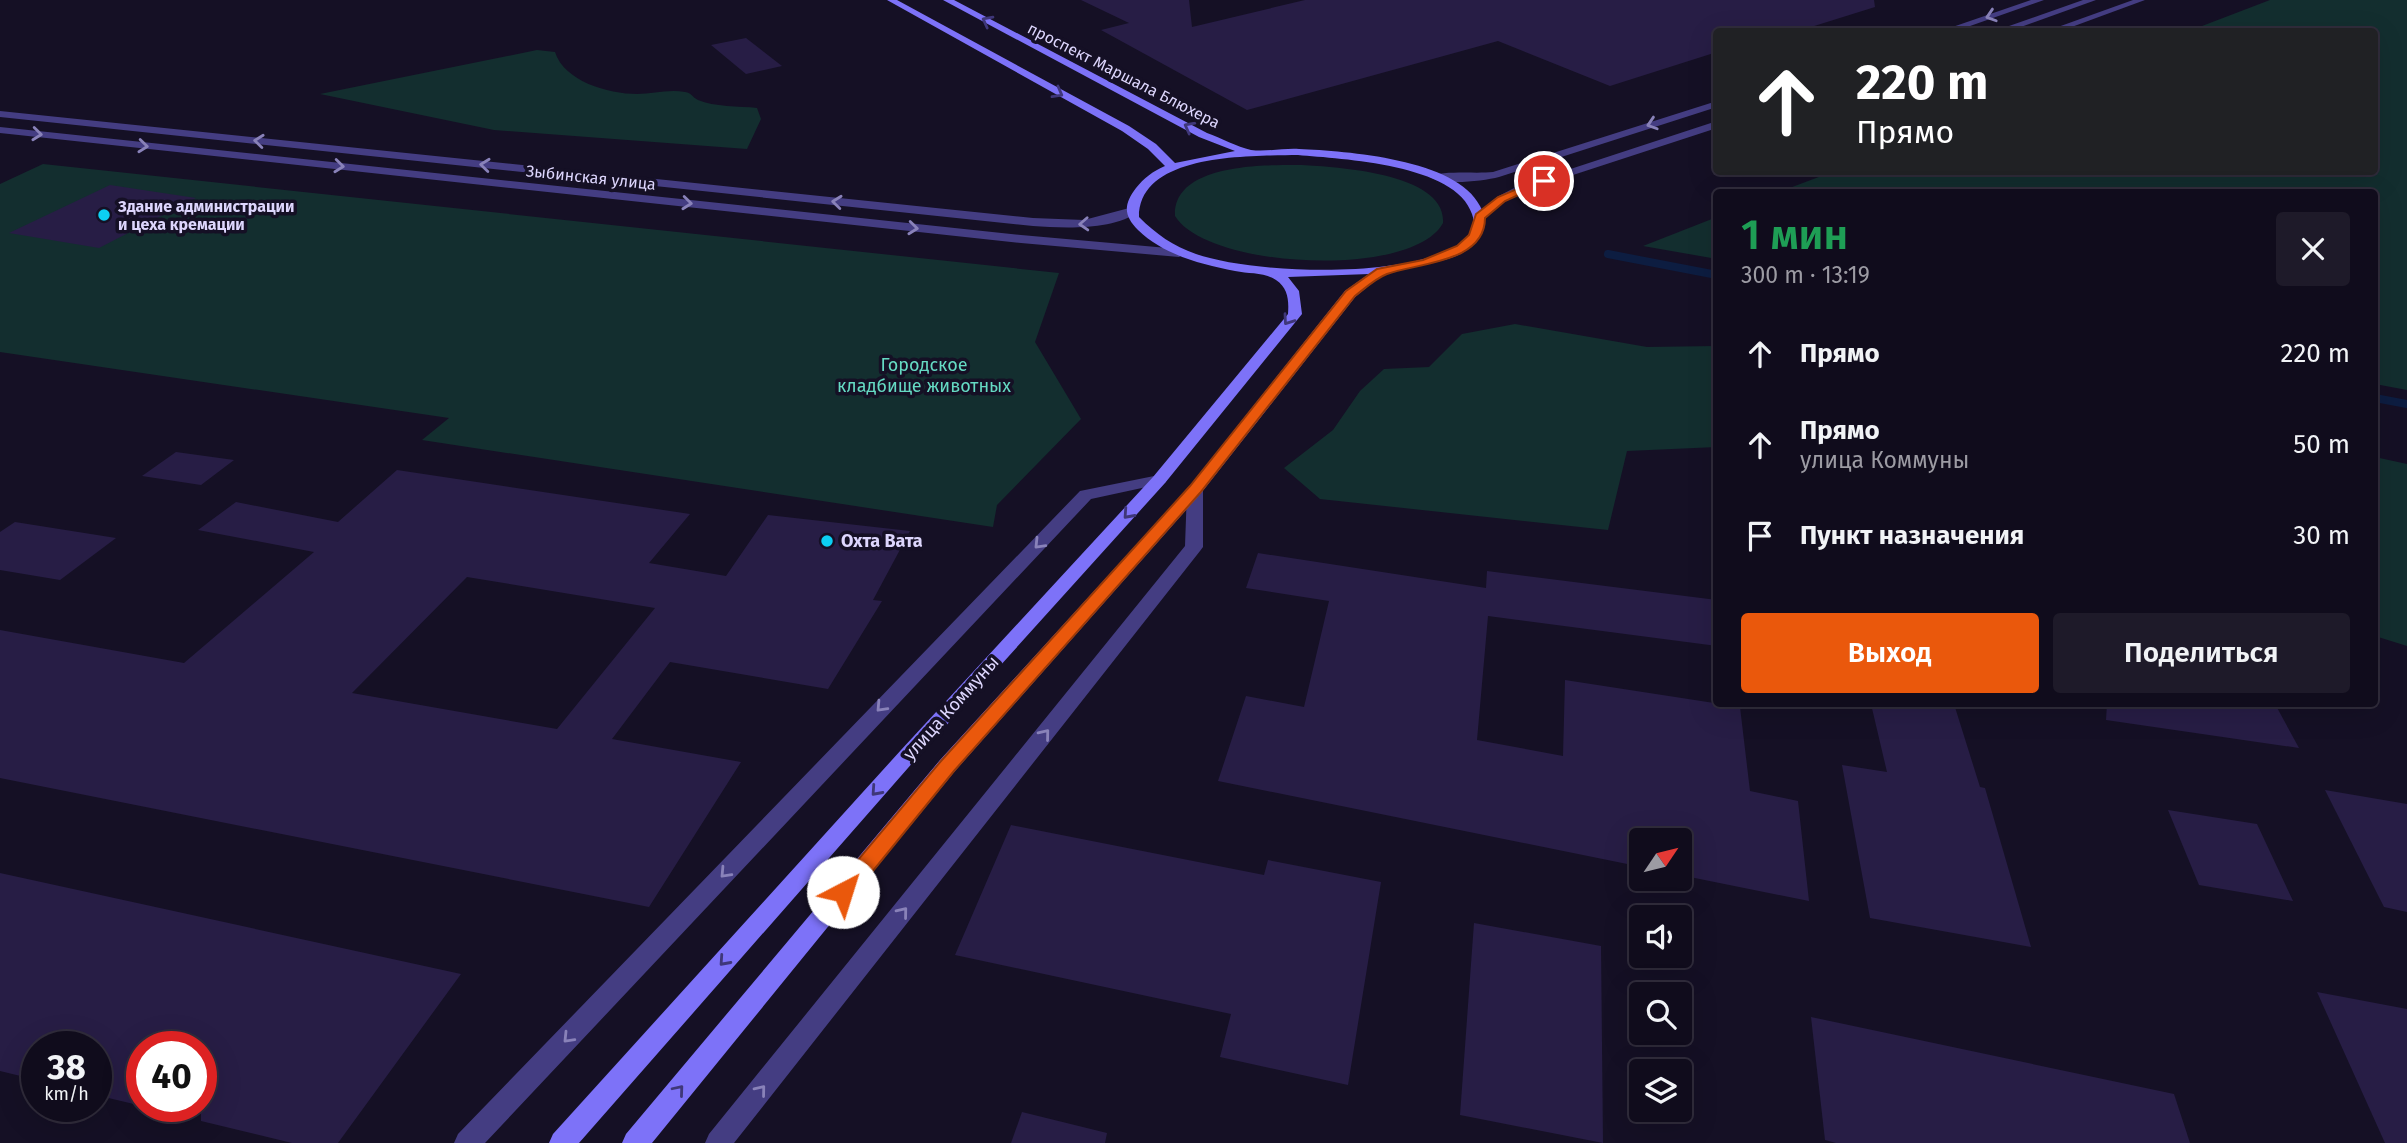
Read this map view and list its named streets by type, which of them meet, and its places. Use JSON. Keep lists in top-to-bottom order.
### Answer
{
  "streets": {
    "street": ["проспект Маршала Блюхера", "Зыбинская улица", "улица Коммуны"]
  },
  "parks": ["Городское кладбище животных"],
  "places": ["Здание администрации и цеха кремации", "Охта Вата"],
  "north": "top right",
  "page": {
    "turn": ["220 m", "Прямо"],
    "heading": ["1 мин", "300 m · 13:19"],
    "list": [
      {
        "name": "Прямо",
        "value": "220 m"
      },
      {
        "name": "Прямо",
        "note": "улица Коммуны",
        "value": "50 m"
      },
      {
        "name": "Пункт назначения",
        "value": "30 m"
      }
    ],
    "buttons": ["Выход", "Поделиться"],
    "speed": "38 km/h",
    "limit": "40"
  }
}
